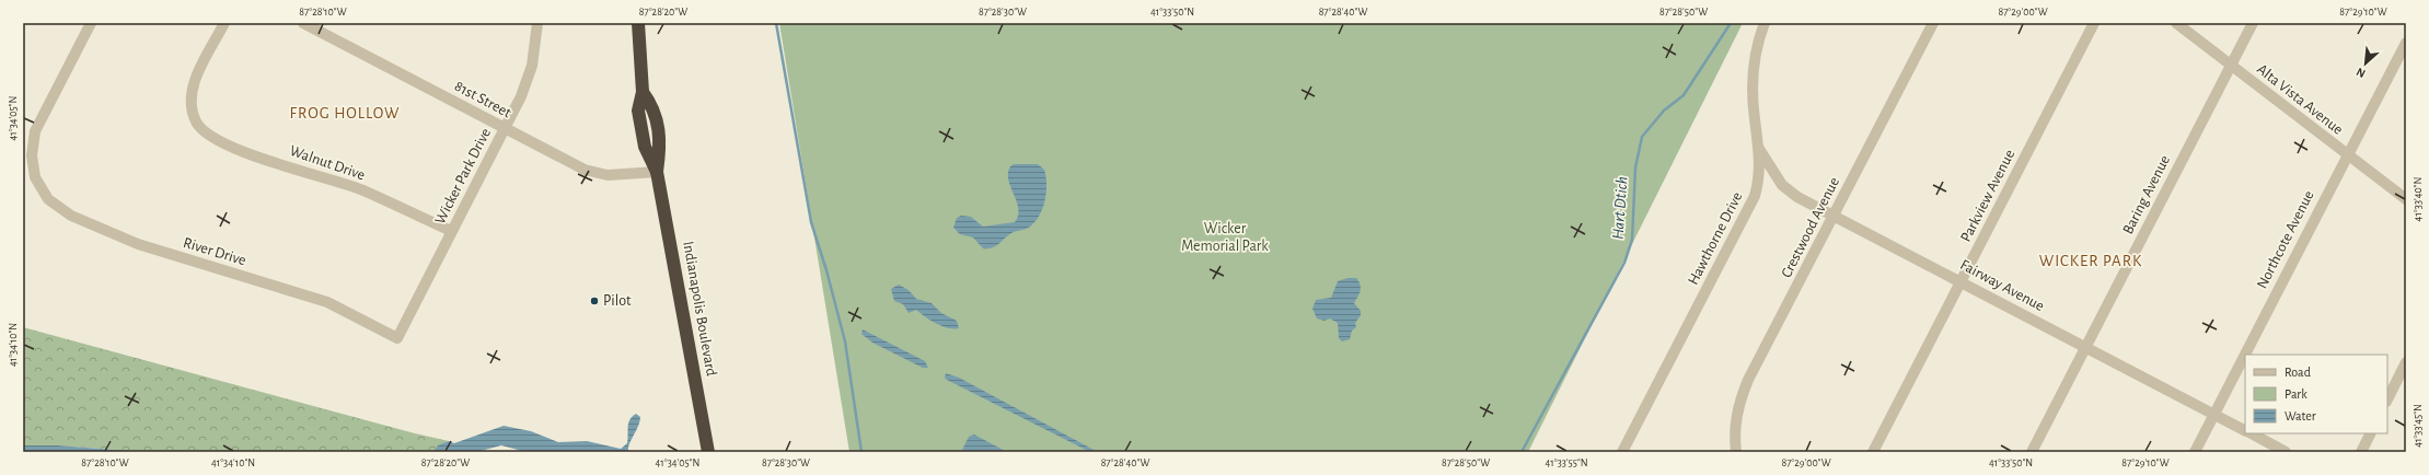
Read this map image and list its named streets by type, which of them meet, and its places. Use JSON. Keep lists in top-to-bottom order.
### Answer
{
  "streets": {
    "highway": ["Indianapolis Boulevard"],
    "street": [
      "81st Street",
      "Alta Vista Avenue",
      "Walnut Drive",
      "Wicker Park Drive",
      "Baring Avenue",
      "Parkview Avenue",
      "Crestwood Avenue",
      "Hawthorne Drive",
      "Northcote Avenue",
      "River Drive",
      "Fairway Avenue"
    ]
  },
  "crossings": [
    ["81st Street", "Wicker Park Drive"],
    ["81st Street", "Indianapolis Boulevard"],
    ["Alta Vista Avenue", "Baring Avenue"],
    ["Alta Vista Avenue", "Northcote Avenue"],
    ["Walnut Drive", "Wicker Park Drive"],
    ["Wicker Park Drive", "River Drive"],
    ["Baring Avenue", "Fairway Avenue"],
    ["Parkview Avenue", "Fairway Avenue"],
    ["Crestwood Avenue", "Fairway Avenue"],
    ["Hawthorne Drive", "Fairway Avenue"],
    ["Northcote Avenue", "Fairway Avenue"]
  ],
  "districts": ["FROG HOLLOW", "WICKER PARK"],
  "water": ["Hart Dtich"],
  "parks": ["Wicker Memorial Park"],
  "places": ["Pilot"],
  "legend": ["Road", "Park", "Water"],
  "north": "bottom left",
  "coordinates": [
    "87°28'10\"W",
    "87°28'20\"W",
    "87°28'30\"W",
    "41°33'50\"N",
    "87°28'40\"W",
    "87°28'50\"W",
    "87°29'00\"W",
    "87°29'10\"W",
    "41°34'05\"N",
    "41°33'40\"N",
    "41°34'10\"N",
    "41°33'45\"N",
    "41°33'55\"N"
  ]
}
